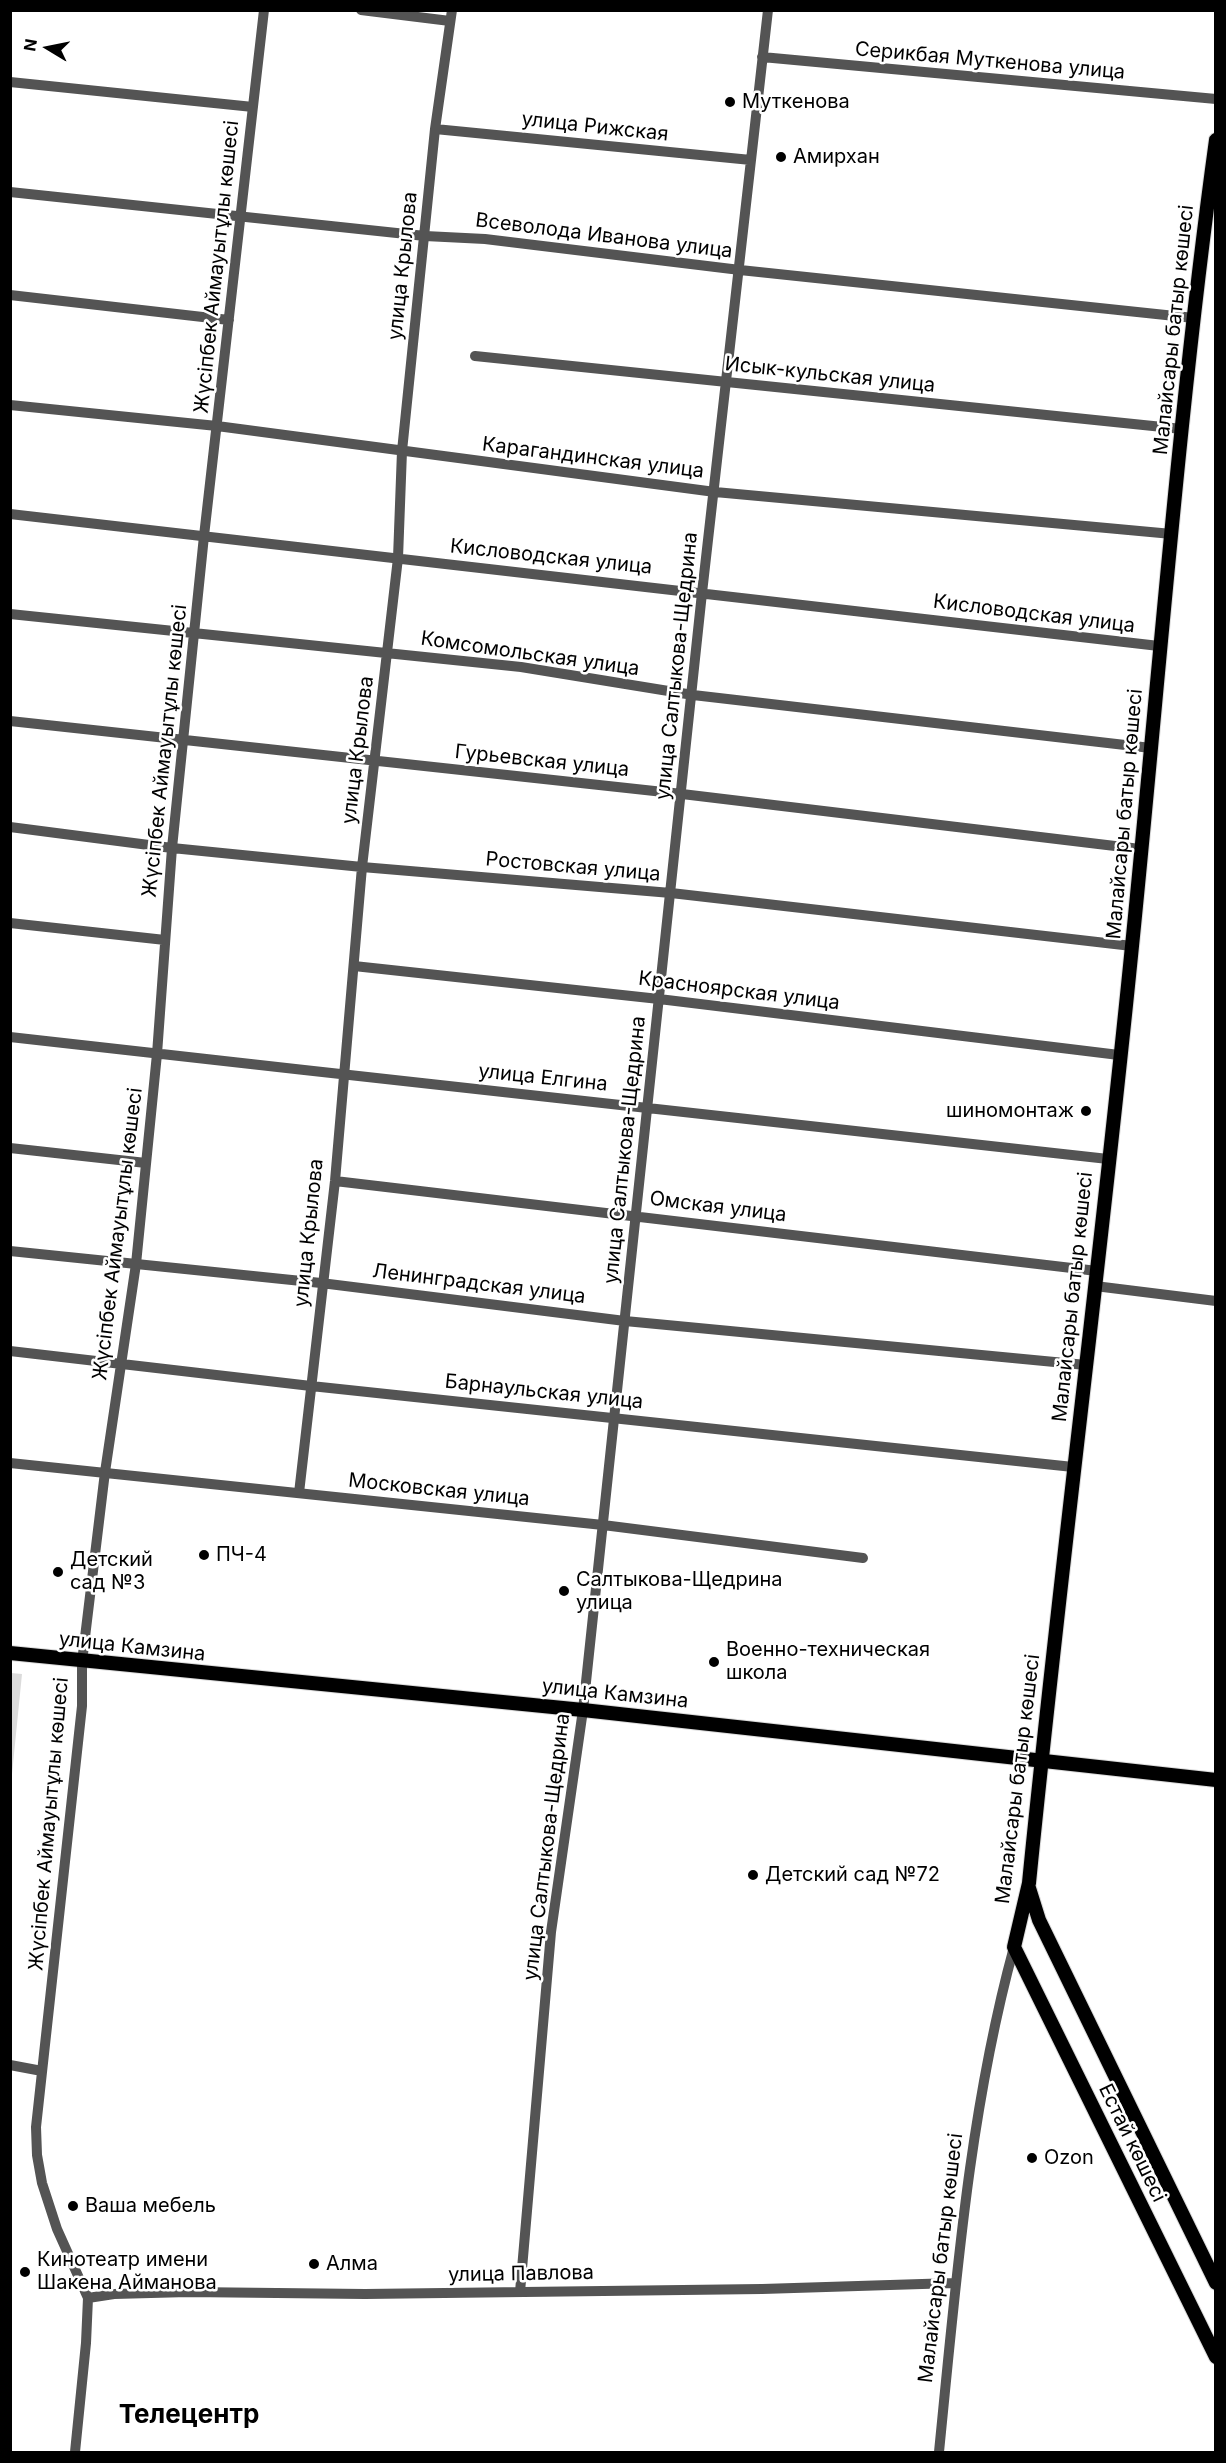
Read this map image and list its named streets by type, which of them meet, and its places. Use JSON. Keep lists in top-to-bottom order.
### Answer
{
  "streets": {
    "main road": ["Малайсары батыр көшесі", "улица Камзина", "Естай көшесі"],
    "street": [
      "Серикбая Муткенова улица",
      "улица Рижская",
      "Всеволода Иванова улица",
      "улица Крылова",
      "Жүсіпбек Аймауытұлы көшесі",
      "Исык-кульская улица",
      "Карагандинская улица",
      "Кисловодская улица",
      "Комсомольская улица",
      "улица Салтыкова-Щедрина",
      "Гурьевская улица",
      "Ростовская улица",
      "Красноярская улица",
      "улица Елгина",
      "Омская улица",
      "Ленинградская улица",
      "Барнаульская улица",
      "Московская улица",
      "улица Павлова"
    ]
  },
  "crossings": [
    ["Серикбая Муткенова улица", "улица Салтыкова-Щедрина"],
    ["улица Рижская", "улица Крылова"],
    ["улица Рижская", "улица Салтыкова-Щедрина"],
    ["Всеволода Иванова улица", "улица Крылова"],
    ["Всеволода Иванова улица", "Жүсіпбек Аймауытұлы көшесі"],
    ["Всеволода Иванова улица", "Малайсары батыр көшесі"],
    ["Всеволода Иванова улица", "улица Салтыкова-Щедрина"],
    ["улица Крылова", "Карагандинская улица"],
    ["улица Крылова", "Кисловодская улица"],
    ["улица Крылова", "Комсомольская улица"],
    ["улица Крылова", "Гурьевская улица"],
    ["улица Крылова", "Ростовская улица"],
    ["улица Крылова", "Красноярская улица"],
    ["улица Крылова", "улица Елгина"],
    ["улица Крылова", "Омская улица"],
    ["улица Крылова", "Ленинградская улица"],
    ["улица Крылова", "Барнаульская улица"],
    ["улица Крылова", "Московская улица"],
    ["Жүсіпбек Аймауытұлы көшесі", "Карагандинская улица"],
    ["Жүсіпбек Аймауытұлы көшесі", "Кисловодская улица"],
    ["Жүсіпбек Аймауытұлы көшесі", "Комсомольская улица"],
    ["Жүсіпбек Аймауытұлы көшесі", "Гурьевская улица"],
    ["Жүсіпбек Аймауытұлы көшесі", "Ростовская улица"],
    ["Жүсіпбек Аймауытұлы көшесі", "улица Елгина"],
    ["Жүсіпбек Аймауытұлы көшесі", "Ленинградская улица"],
    ["Жүсіпбек Аймауытұлы көшесі", "Барнаульская улица"],
    ["Жүсіпбек Аймауытұлы көшесі", "Московская улица"],
    ["Жүсіпбек Аймауытұлы көшесі", "улица Камзина"],
    ["Жүсіпбек Аймауытұлы көшесі", "улица Павлова"],
    ["Малайсары батыр көшесі", "Исык-кульская улица"],
    ["Малайсары батыр көшесі", "Карагандинская улица"],
    ["Малайсары батыр көшесі", "Кисловодская улица"],
    ["Малайсары батыр көшесі", "Комсомольская улица"],
    ["Малайсары батыр көшесі", "Гурьевская улица"],
    ["Малайсары батыр көшесі", "Ростовская улица"],
    ["Малайсары батыр көшесі", "Красноярская улица"],
    ["Малайсары батыр көшесі", "улица Елгина"],
    ["Малайсары батыр көшесі", "Омская улица"],
    ["Малайсары батыр көшесі", "Ленинградская улица"],
    ["Малайсары батыр көшесі", "Барнаульская улица"],
    ["Малайсары батыр көшесі", "улица Камзина"],
    ["Малайсары батыр көшесі", "Естай көшесі"],
    ["Малайсары батыр көшесі", "улица Павлова"],
    ["Исык-кульская улица", "улица Салтыкова-Щедрина"],
    ["Карагандинская улица", "улица Салтыкова-Щедрина"],
    ["Кисловодская улица", "улица Салтыкова-Щедрина"],
    ["Комсомольская улица", "улица Салтыкова-Щедрина"],
    ["улица Салтыкова-Щедрина", "Гурьевская улица"],
    ["улица Салтыкова-Щедрина", "Ростовская улица"],
    ["улица Салтыкова-Щедрина", "Красноярская улица"],
    ["улица Салтыкова-Щедрина", "улица Елгина"],
    ["улица Салтыкова-Щедрина", "Омская улица"],
    ["улица Салтыкова-Щедрина", "Ленинградская улица"],
    ["улица Салтыкова-Щедрина", "Барнаульская улица"],
    ["улица Салтыкова-Щедрина", "Московская улица"],
    ["улица Салтыкова-Щедрина", "улица Камзина"],
    ["улица Салтыкова-Щедрина", "улица Павлова"]
  ],
  "districts": ["Телецентр"],
  "places": [
    "Муткенова",
    "Амирхан",
    "шиномонтаж",
    "ПЧ-4",
    "Детский сад №3",
    "Салтыкова-Щедрина улица",
    "Военно-техническая школа",
    "Детский сад №72",
    "Ozon",
    "Ваша мебель",
    "Алма",
    "Кинотеатр имени Шакена Айманова"
  ],
  "north": "left"
}
